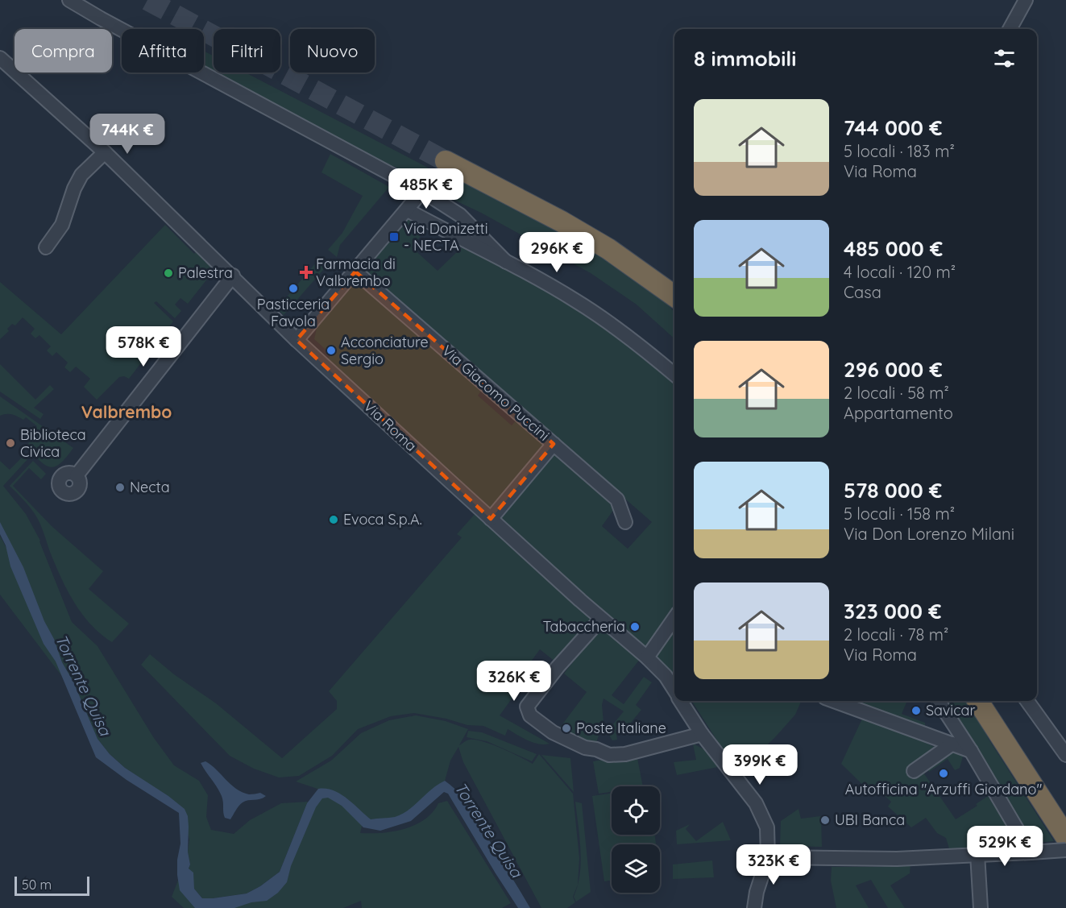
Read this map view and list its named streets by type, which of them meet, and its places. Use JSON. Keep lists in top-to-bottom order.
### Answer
{
  "streets": {
    "street": ["Via Giacomo Puccini", "Via Roma"]
  },
  "districts": ["Valbrembo"],
  "water": ["Torrente Quisa"],
  "places": {
    "transit": ["Via Donizetti - NECTA"],
    "health": ["Farmacia di Valbrembo"],
    "other": [
      "Palestra",
      "Pasticceria Favola",
      "Acconciature Sergio",
      "Biblioteca Civica",
      "Necta",
      "Evoca S.p.A.",
      "Tabaccheria",
      "Savicar",
      "Poste Italiane",
      "Autofficina \"Arzuffi Giordano\"",
      "UBI Banca"
    ]
  },
  "scale_bar": "50 m",
  "page": {
    "chip": [
      "Compra",
      "Affitta",
      "Filtri",
      "Nuovo"
    ],
    "heading": "8 immobili",
    "list": [
      {
        "name": "744 000 €",
        "note": "5 locali · 183 m² · Via Roma"
      },
      {
        "name": "485 000 €",
        "note": "4 locali · 120 m² · Casa"
      },
      {
        "name": "296 000 €",
        "note": "2 locali · 58 m² · Appartamento"
      },
      {
        "name": "578 000 €",
        "note": "5 locali · 158 m² · Via Don Lorenzo Milani"
      },
      {
        "name": "323 000 €",
        "note": "2 locali · 78 m² · Via Roma"
      }
    ],
    "price": [
      "744K €",
      "485K €",
      "296K €",
      "578K €",
      "326K €",
      "399K €",
      "529K €",
      "323K €"
    ],
    "scale": "50 m"
  }
}
